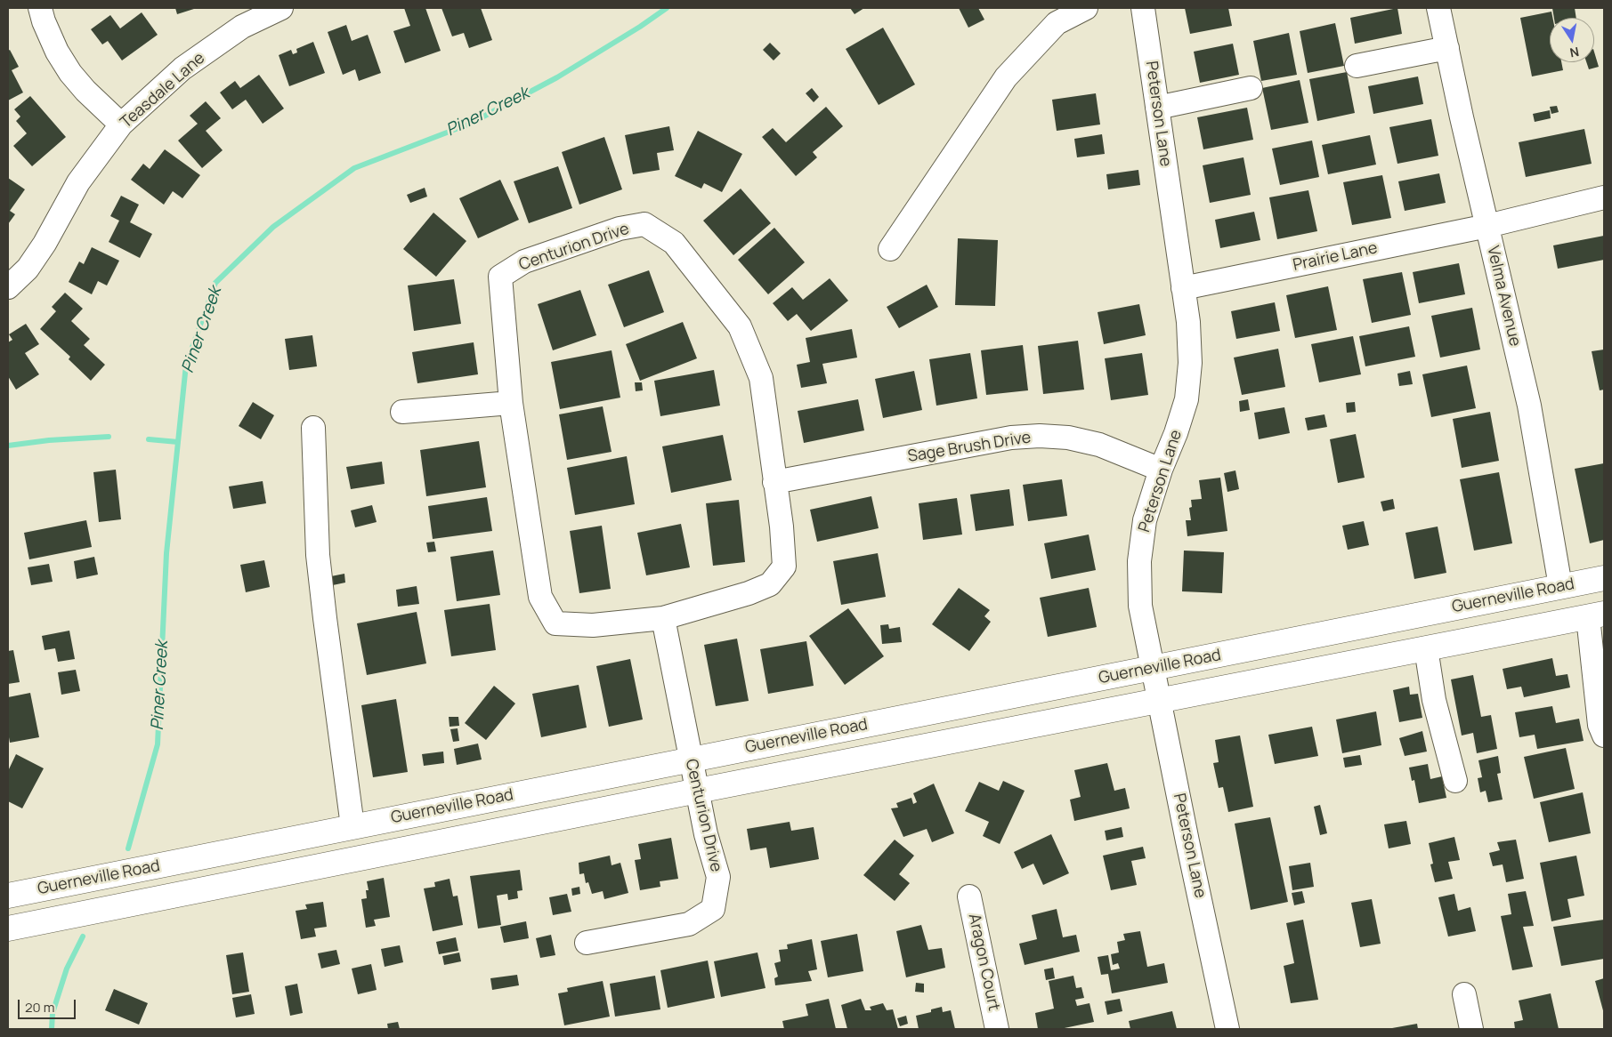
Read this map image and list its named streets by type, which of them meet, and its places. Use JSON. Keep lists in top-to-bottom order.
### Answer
{
  "streets": {
    "main road": ["Guerneville Road"],
    "street": [
      "Teasdale Lane",
      "Peterson Lane",
      "Centurion Drive",
      "Prairie Lane",
      "Velma Avenue",
      "Sage Brush Drive",
      "Aragon Court"
    ]
  },
  "crossings": [
    ["Peterson Lane", "Prairie Lane"],
    ["Peterson Lane", "Sage Brush Drive"],
    ["Peterson Lane", "Guerneville Road"],
    ["Centurion Drive", "Sage Brush Drive"],
    ["Centurion Drive", "Guerneville Road"],
    ["Prairie Lane", "Velma Avenue"],
    ["Velma Avenue", "Guerneville Road"]
  ],
  "water": ["Piner Creek"],
  "scale_bar": "20 m",
  "north": "bottom"
}
